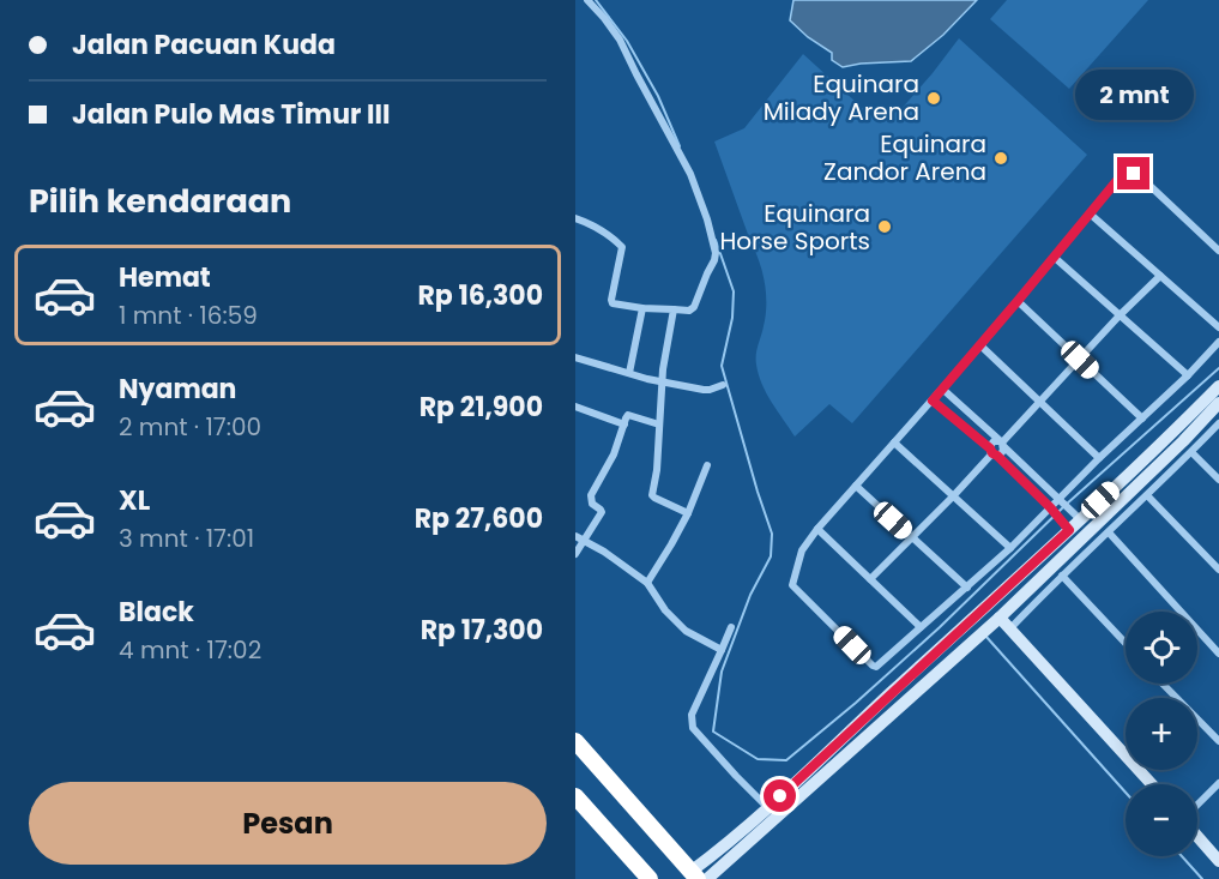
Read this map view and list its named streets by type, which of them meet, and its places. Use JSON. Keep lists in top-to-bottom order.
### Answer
{
  "places": ["Equinara Milady Arena", "Equinara Zandor Arena", "Equinara Horse Sports"],
  "page": {
    "banner": ["Jalan Pacuan Kuda", "Jalan Pulo Mas Timur III"],
    "bubble": "2 mnt",
    "heading": "Pilih kendaraan",
    "list": [
      {
        "name": "Hemat",
        "note": "1 mnt · 16:59",
        "value": "Rp 16,300"
      },
      {
        "name": "Nyaman",
        "note": "2 mnt · 17:00",
        "value": "Rp 21,900"
      },
      {
        "name": "XL",
        "note": "3 mnt · 17:01",
        "value": "Rp 27,600"
      },
      {
        "name": "Black",
        "note": "4 mnt · 17:02",
        "value": "Rp 17,300"
      }
    ],
    "map_buttons": ["+", "−"],
    "buttons": "Pesan"
  }
}
